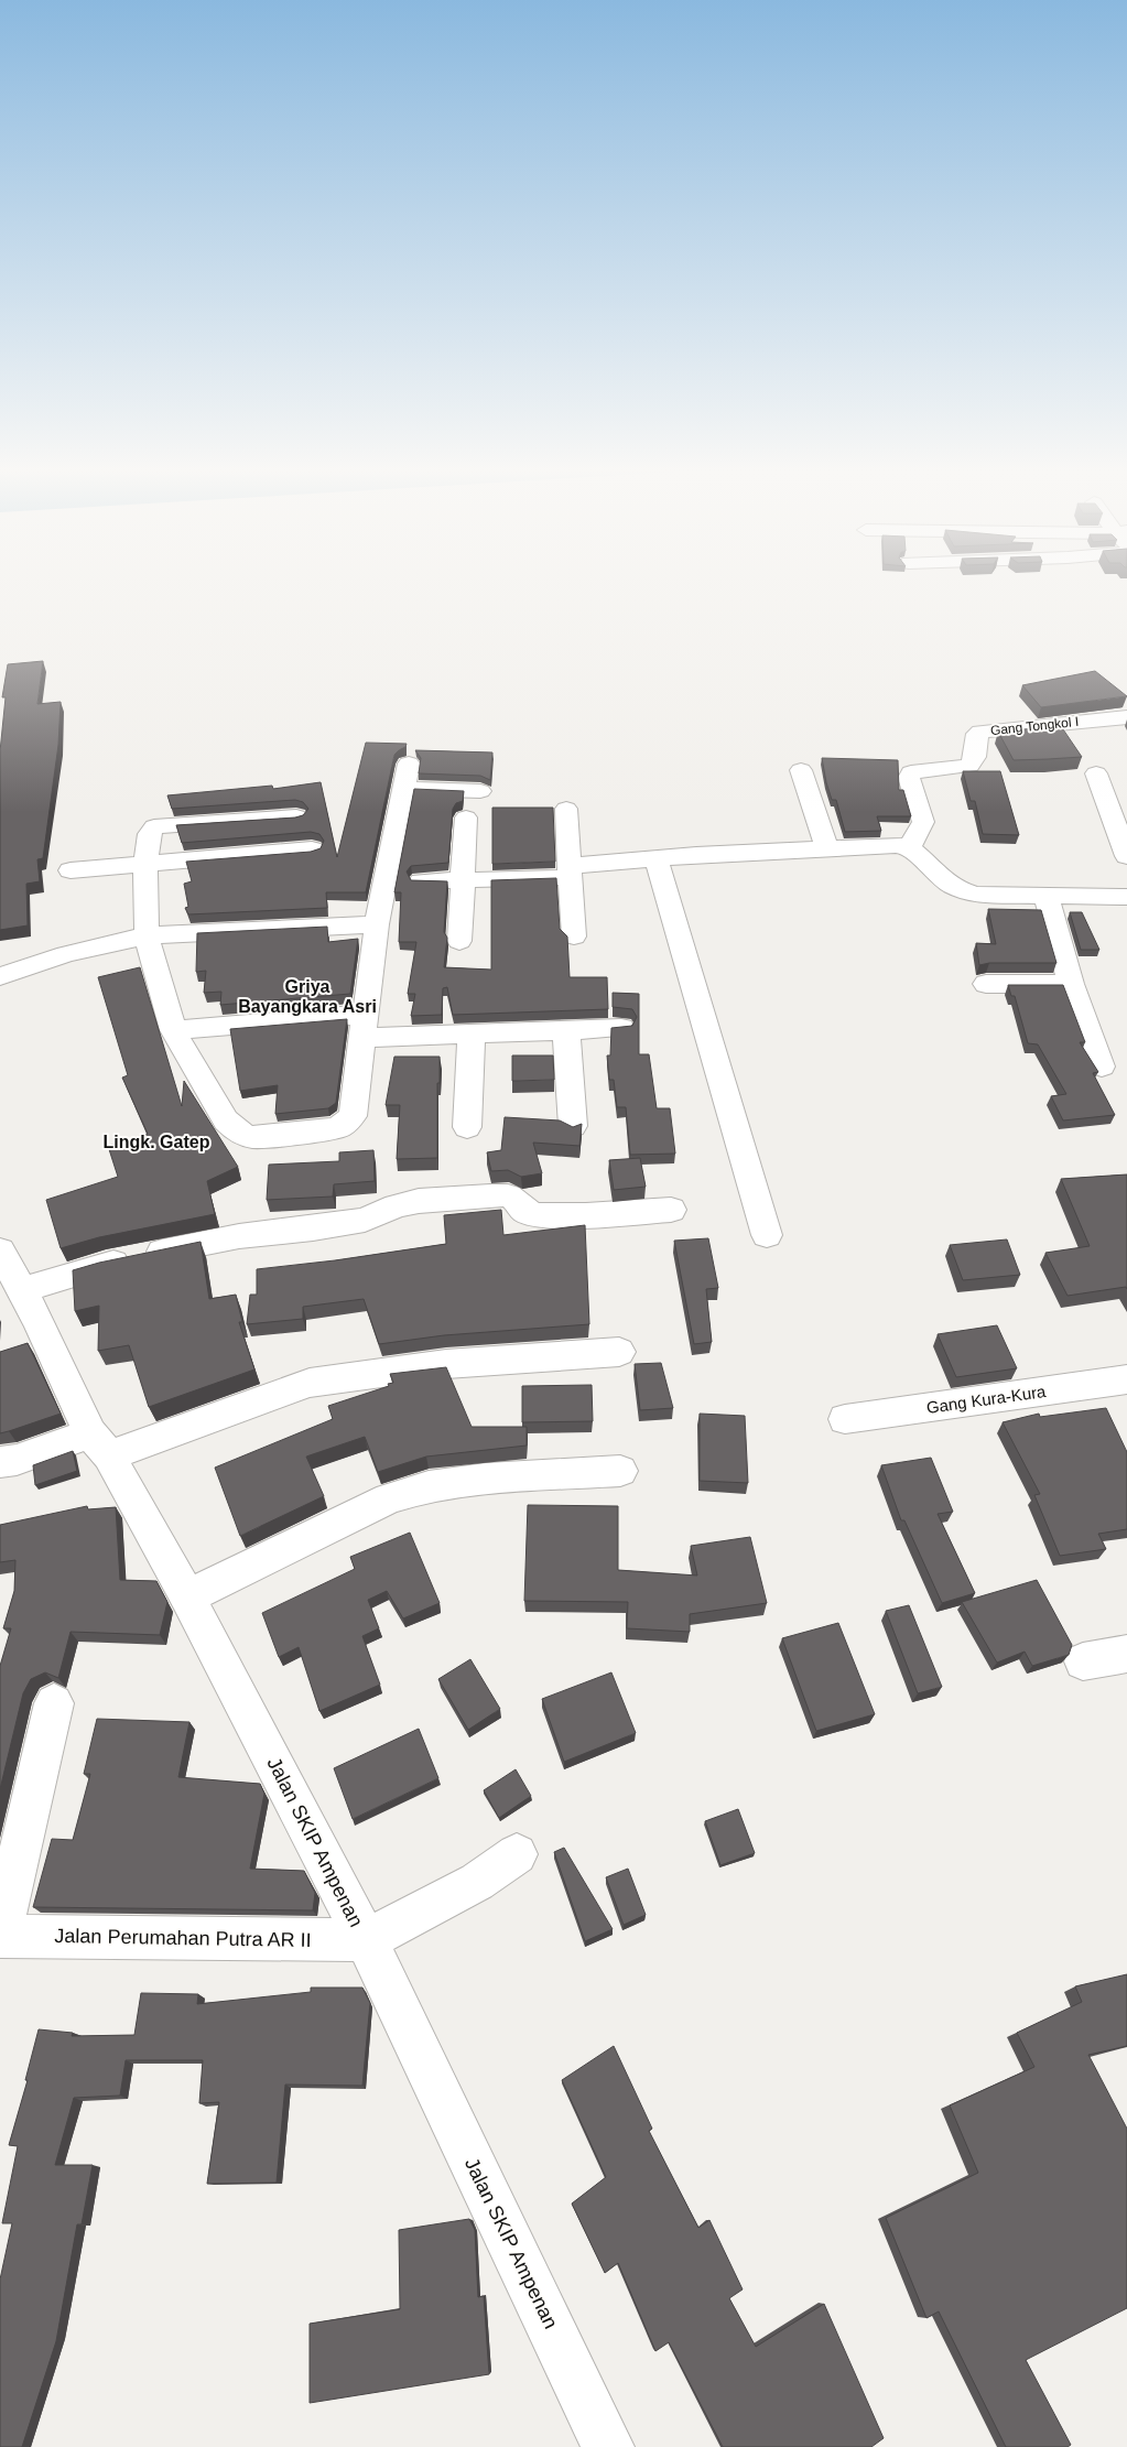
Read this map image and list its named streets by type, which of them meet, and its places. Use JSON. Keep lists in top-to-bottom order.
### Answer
{
  "streets": {
    "street": [
      "Gang Tongkol I",
      "Gang Kura-Kura",
      "Jalan SKIP Ampenan",
      "Jalan Perumahan Putra AR II"
    ]
  },
  "crossings": [
    ["Jalan SKIP Ampenan", "Jalan Perumahan Putra AR II"]
  ],
  "districts": ["Griya Bayangkara Asri", "Lingk. Gatep"]
}
